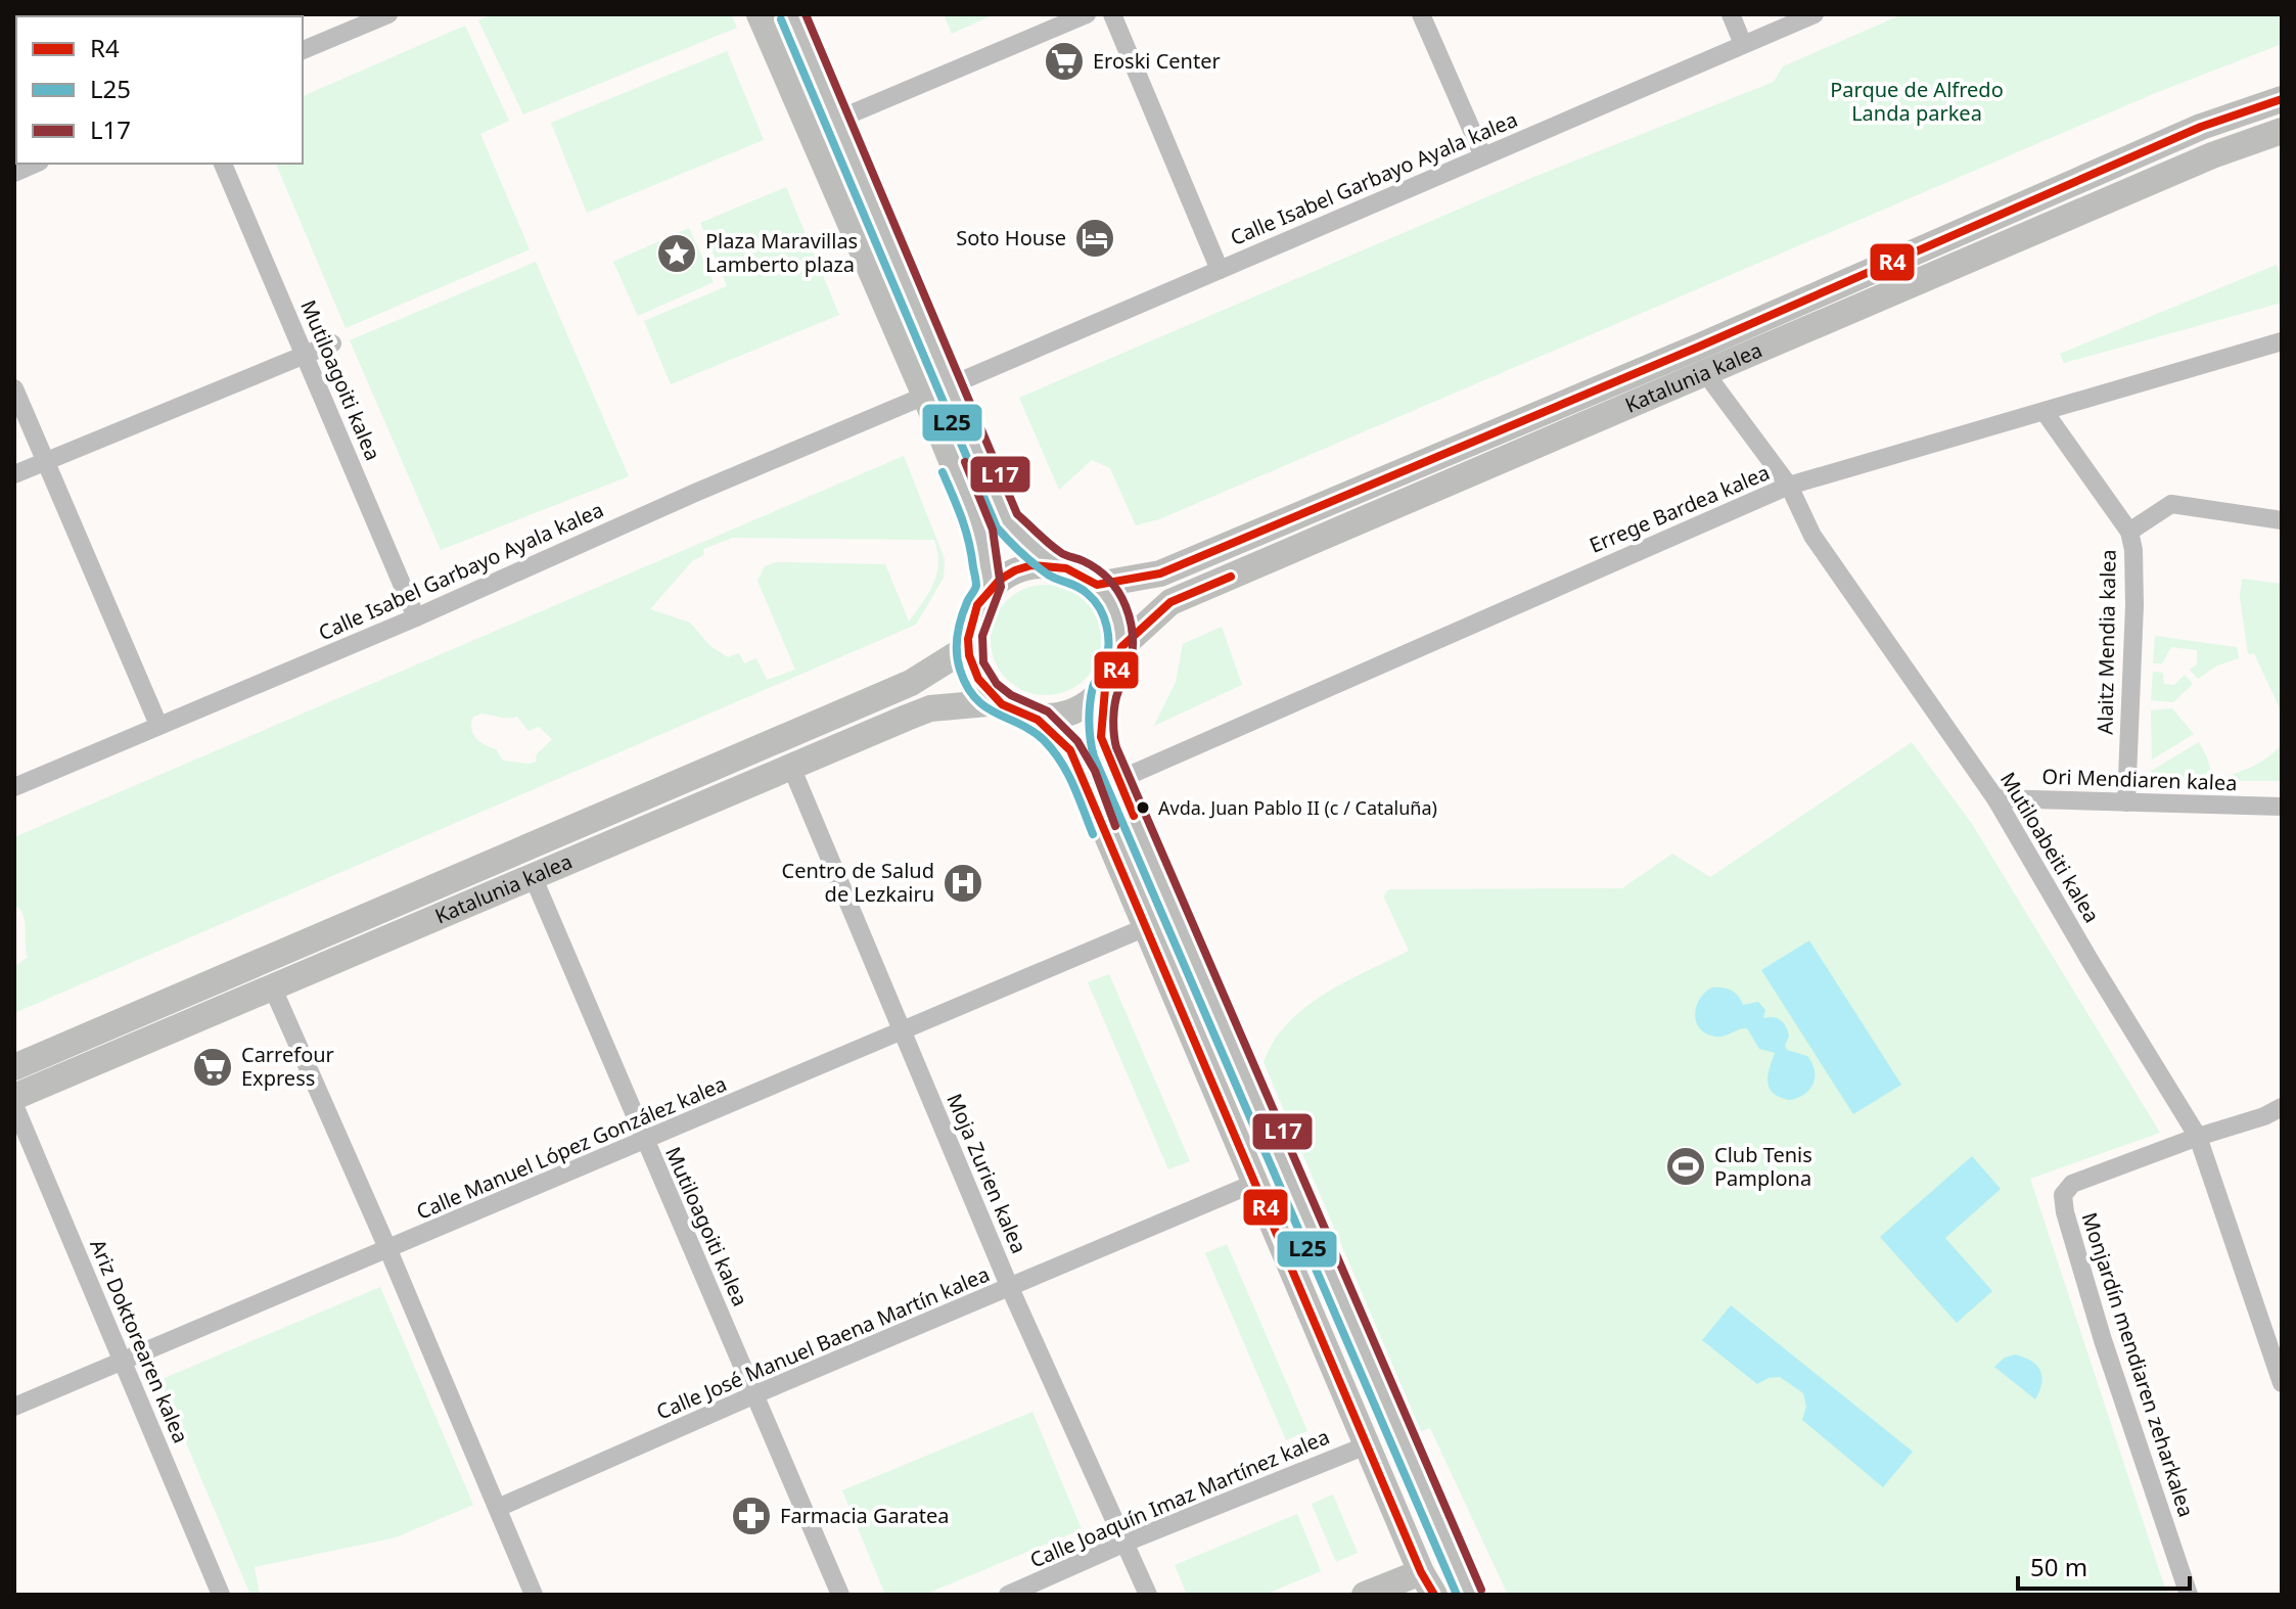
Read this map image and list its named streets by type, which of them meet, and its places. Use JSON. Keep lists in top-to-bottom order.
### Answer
{
  "streets": {
    "street": [
      "Calle Isabel Garbayo Ayala kalea",
      "Katalunia kalea",
      "Mutiloagoiti kalea",
      "Errege Bardea kalea",
      "Alaitz Mendia kalea",
      "Ori Mendiaren kalea",
      "Mutiloabeiti kalea",
      "Calle Manuel López González kalea",
      "Moja Zurien kalea",
      "Ariz Doktorearen kalea",
      "Calle José Manuel Baena Martín kalea",
      "Monjardín mendiaren zeharkalea",
      "Calle Joaquín Imaz Martínez kalea"
    ]
  },
  "crossings": [
    ["Calle Isabel Garbayo Ayala kalea", "Mutiloagoiti kalea"],
    ["Katalunia kalea", "Mutiloagoiti kalea"],
    ["Katalunia kalea", "Mutiloabeiti kalea"],
    ["Katalunia kalea", "Moja Zurien kalea"],
    ["Mutiloagoiti kalea", "Calle Manuel López González kalea"],
    ["Mutiloagoiti kalea", "Calle José Manuel Baena Martín kalea"],
    ["Errege Bardea kalea", "Alaitz Mendia kalea"],
    ["Errege Bardea kalea", "Mutiloabeiti kalea"],
    ["Alaitz Mendia kalea", "Ori Mendiaren kalea"],
    ["Ori Mendiaren kalea", "Mutiloabeiti kalea"],
    ["Mutiloabeiti kalea", "Monjardín mendiaren zeharkalea"],
    ["Calle Manuel López González kalea", "Moja Zurien kalea"],
    ["Calle Manuel López González kalea", "Ariz Doktorearen kalea"],
    ["Moja Zurien kalea", "Calle José Manuel Baena Martín kalea"],
    ["Moja Zurien kalea", "Calle Joaquín Imaz Martínez kalea"]
  ],
  "parks": ["Parque de Alfredo Landa parkea"],
  "places": {
    "supermarket": ["Eroski Center", "Carrefour Express"],
    "hotel": ["Soto House"],
    "place": ["Plaza Maravillas Lamberto plaza"],
    "other": ["Avda. Juan Pablo II (c / Cataluña)"],
    "hospital": ["Centro de Salud de Lezkairu"],
    "sports": ["Club Tenis Pamplona"],
    "pharmacy": ["Farmacia Garatea"]
  },
  "lines": ["transit line L17", "transit line L25", "transit line R4"],
  "legend": ["R4", "L25", "L17"],
  "scale_bar": "50 m"
}
